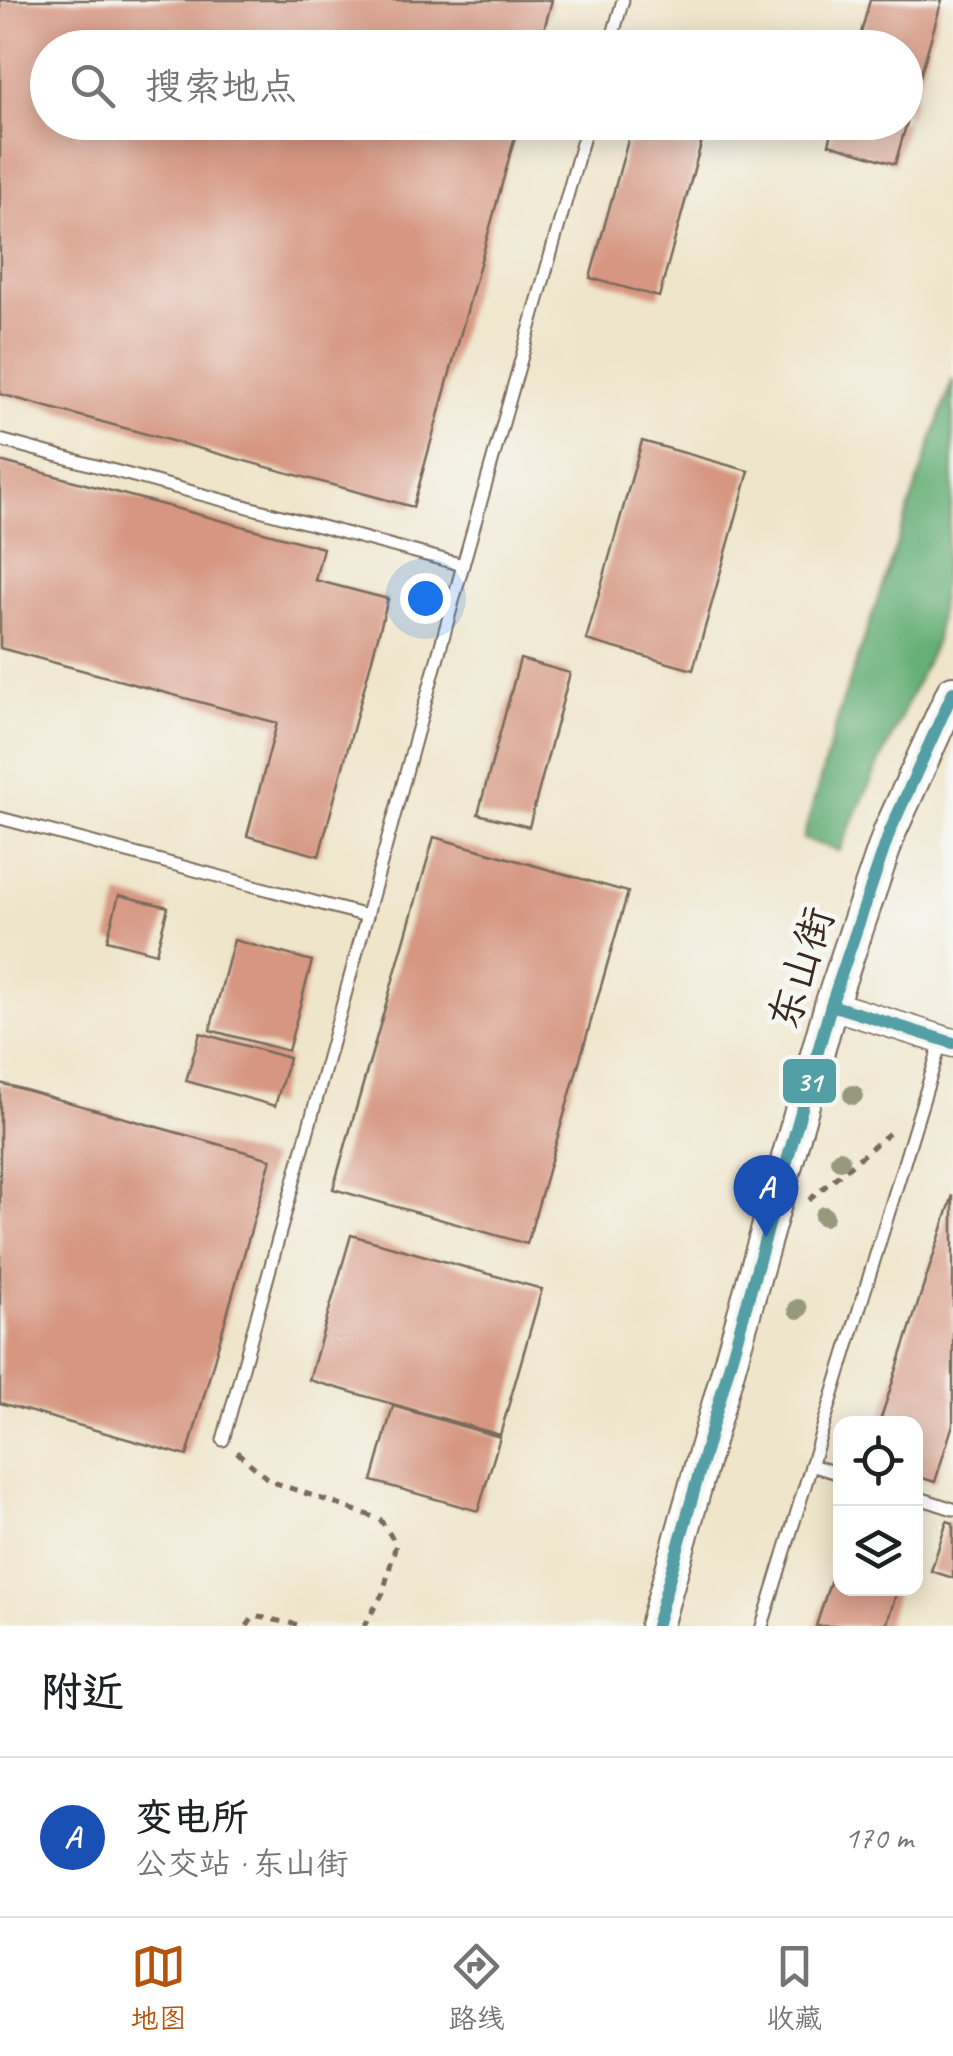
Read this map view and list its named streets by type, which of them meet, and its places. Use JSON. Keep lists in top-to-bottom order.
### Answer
{
  "streets": {
    "main road": ["东山街"]
  },
  "lines": ["transit line 31"],
  "page": {
    "search": "搜索地点",
    "pins": "A",
    "heading": "附近",
    "list": [
      {
        "mark": "A",
        "name": "变电所",
        "note": "公交站 · 东山街",
        "value": "170 m"
      }
    ],
    "nav": ["地图", "路线", "收藏"]
  }
}
